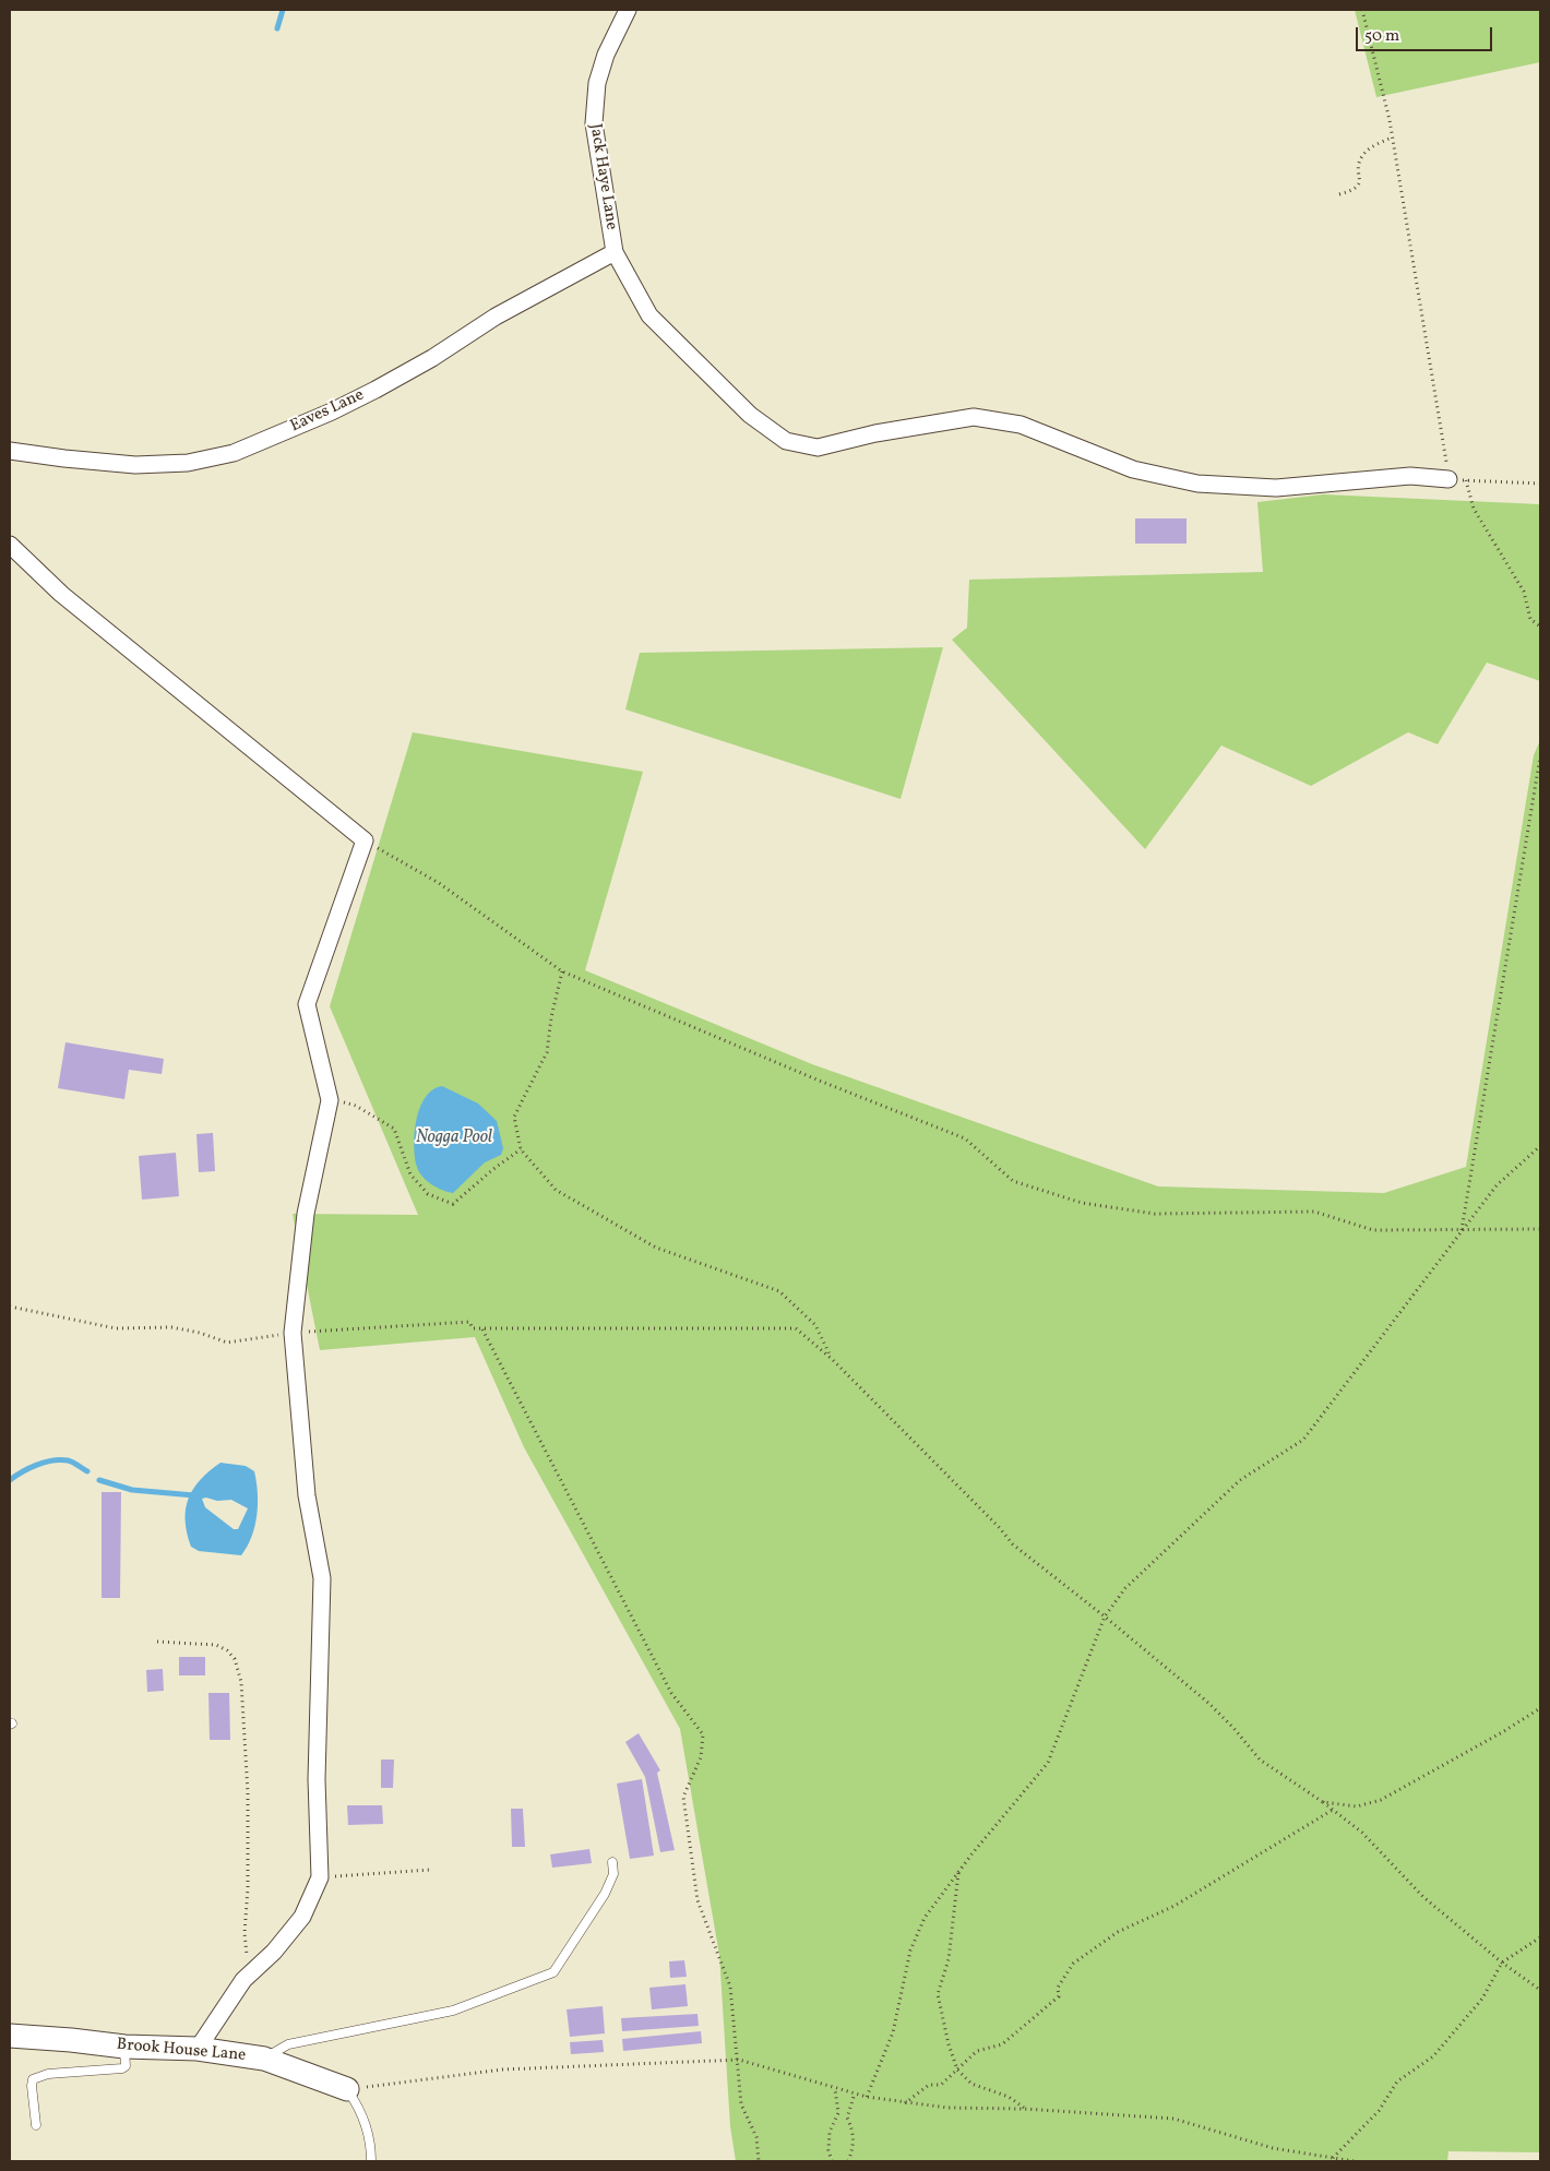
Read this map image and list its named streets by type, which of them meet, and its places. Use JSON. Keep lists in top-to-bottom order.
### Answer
{
  "streets": {
    "street": ["Jack Haye Lane", "Eaves Lane", "Brook House Lane"]
  },
  "crossings": [
    ["Jack Haye Lane", "Eaves Lane"]
  ],
  "water": ["Nogga Pool"],
  "scale_bar": "50 m"
}
